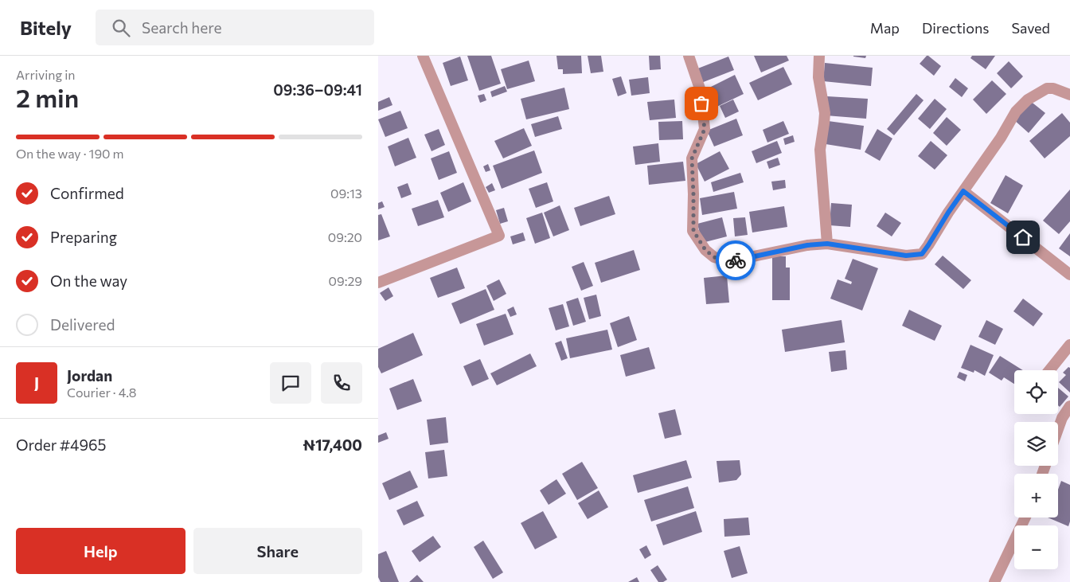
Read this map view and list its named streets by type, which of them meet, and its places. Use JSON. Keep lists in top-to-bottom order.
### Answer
{
  "page": {
    "header": "Bitely",
    "search": "Search here",
    "nav": ["Map", "Directions", "Saved"],
    "heading": ["2 min", "Arriving in", "09:36–09:41"],
    "panel": [
      "Jordan",
      "Courier · 4.8",
      "Order #4965",
      "₦17,400"
    ],
    "bar": "On the way · 190 m",
    "list": [
      ["Confirmed", "09:13"],
      ["Preparing", "09:20"],
      ["On the way", "09:29"],
      "Delivered"
    ],
    "round": "J",
    "map_buttons": ["+", "−"],
    "buttons": ["Help", "Share"]
  }
}
